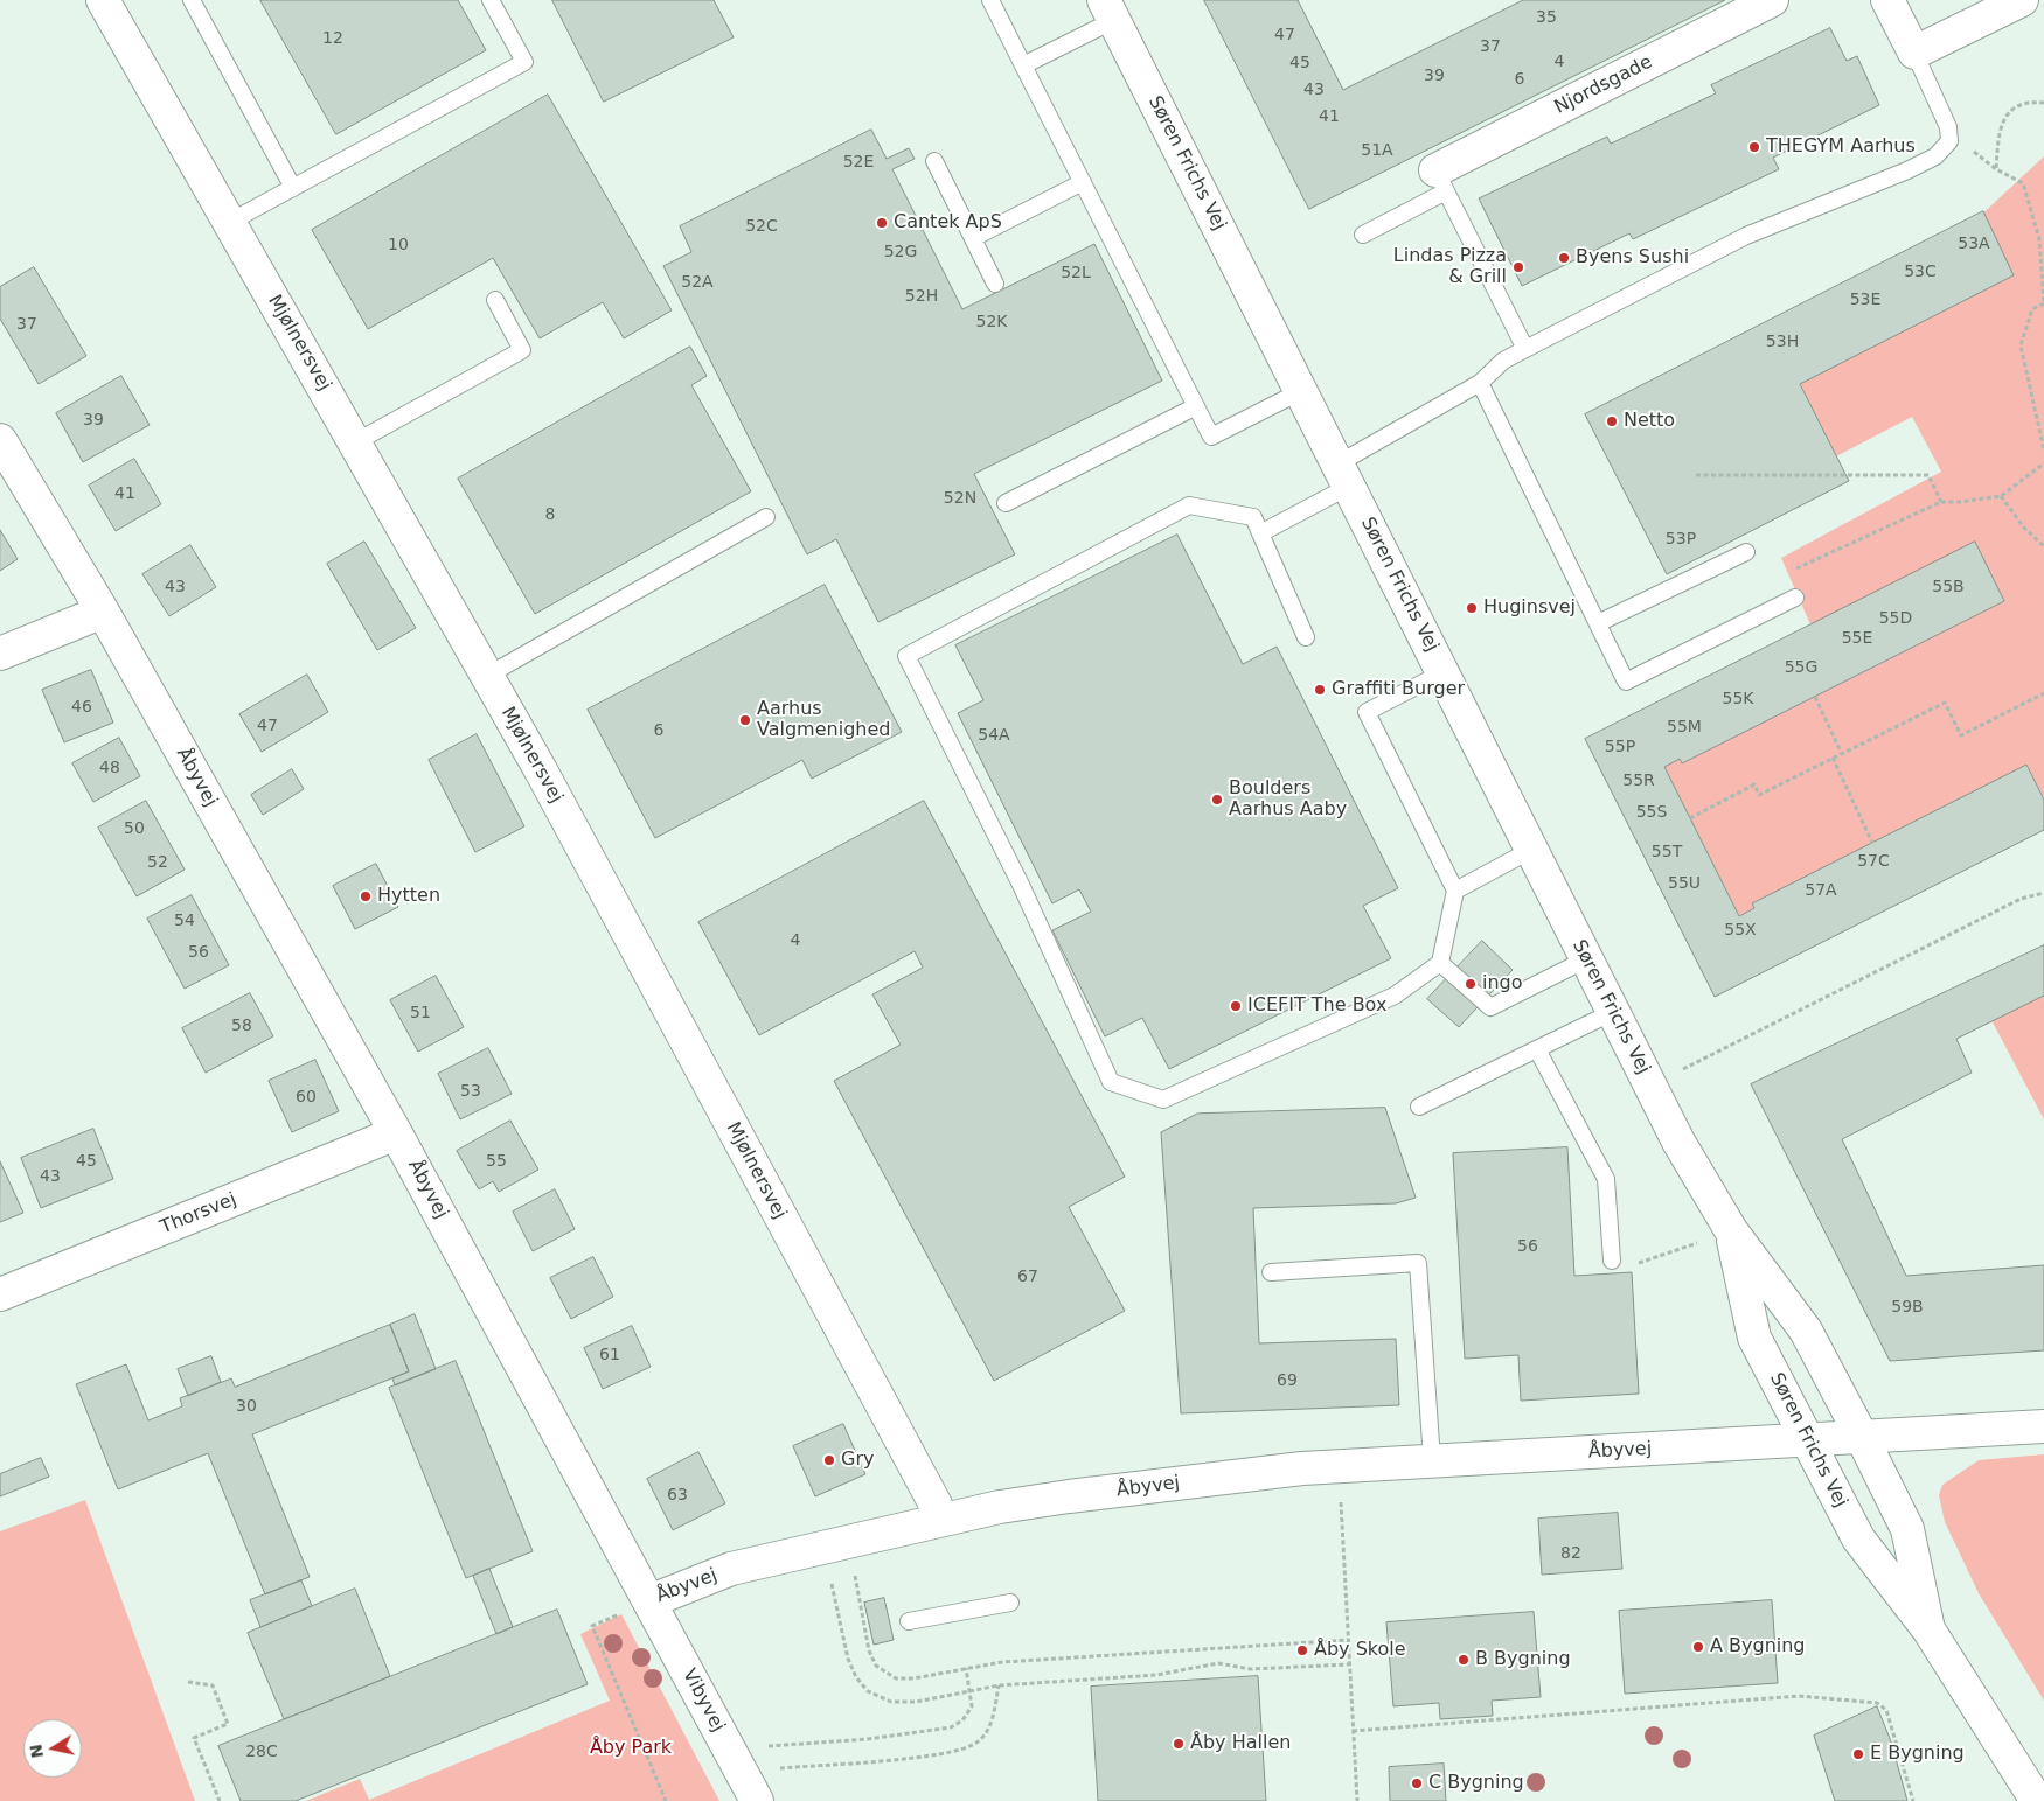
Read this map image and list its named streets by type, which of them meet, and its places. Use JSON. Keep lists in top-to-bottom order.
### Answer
{
  "streets": {
    "street": [
      "Njordsgade",
      "Søren Frichs Vej",
      "Mjølnersvej",
      "Åbyvej",
      "Thorsvej",
      "Vibyvej"
    ]
  },
  "crossings": [
    ["Søren Frichs Vej", "Åbyvej"],
    ["Mjølnersvej", "Åbyvej"],
    ["Åbyvej", "Thorsvej"],
    ["Åbyvej", "Vibyvej"]
  ],
  "parks": ["Åby Park"],
  "places": [
    "THEGYM Aarhus",
    "Cantek ApS",
    "Byens Sushi",
    "Lindas Pizza & Grill",
    "Netto",
    "Huginsvej",
    "Graffiti Burger",
    "Aarhus Valgmenighed",
    "Boulders Aarhus Aaby",
    "Hytten",
    "ingo",
    "ICEFIT The Box",
    "Gry",
    "A Bygning",
    "Åby Skole",
    "B Bygning",
    "Åby Hallen",
    "E Bygning",
    "C Bygning"
  ],
  "house_numbers": [
    "35",
    "47",
    "12",
    "37",
    "4",
    "45",
    "39",
    "6",
    "43",
    "41",
    "51A",
    "52E",
    "52C",
    "53A",
    "10",
    "52G",
    "53C",
    "52L",
    "52A",
    "52H",
    "53E",
    "52K",
    "37",
    "53H",
    "39",
    "41",
    "52N",
    "8",
    "53P",
    "43",
    "55B",
    "55D",
    "55E",
    "55G",
    "55K",
    "46",
    "47",
    "55M",
    "6",
    "54A",
    "55P",
    "48",
    "55R",
    "55S",
    "50",
    "55T",
    "57C",
    "52",
    "55U",
    "57A",
    "54",
    "55X",
    "4",
    "56",
    "51",
    "58",
    "53",
    "60",
    "45",
    "55",
    "43",
    "56",
    "67",
    "59B",
    "61",
    "69",
    "30",
    "63",
    "82",
    "28C"
  ],
  "north": "left"
}
